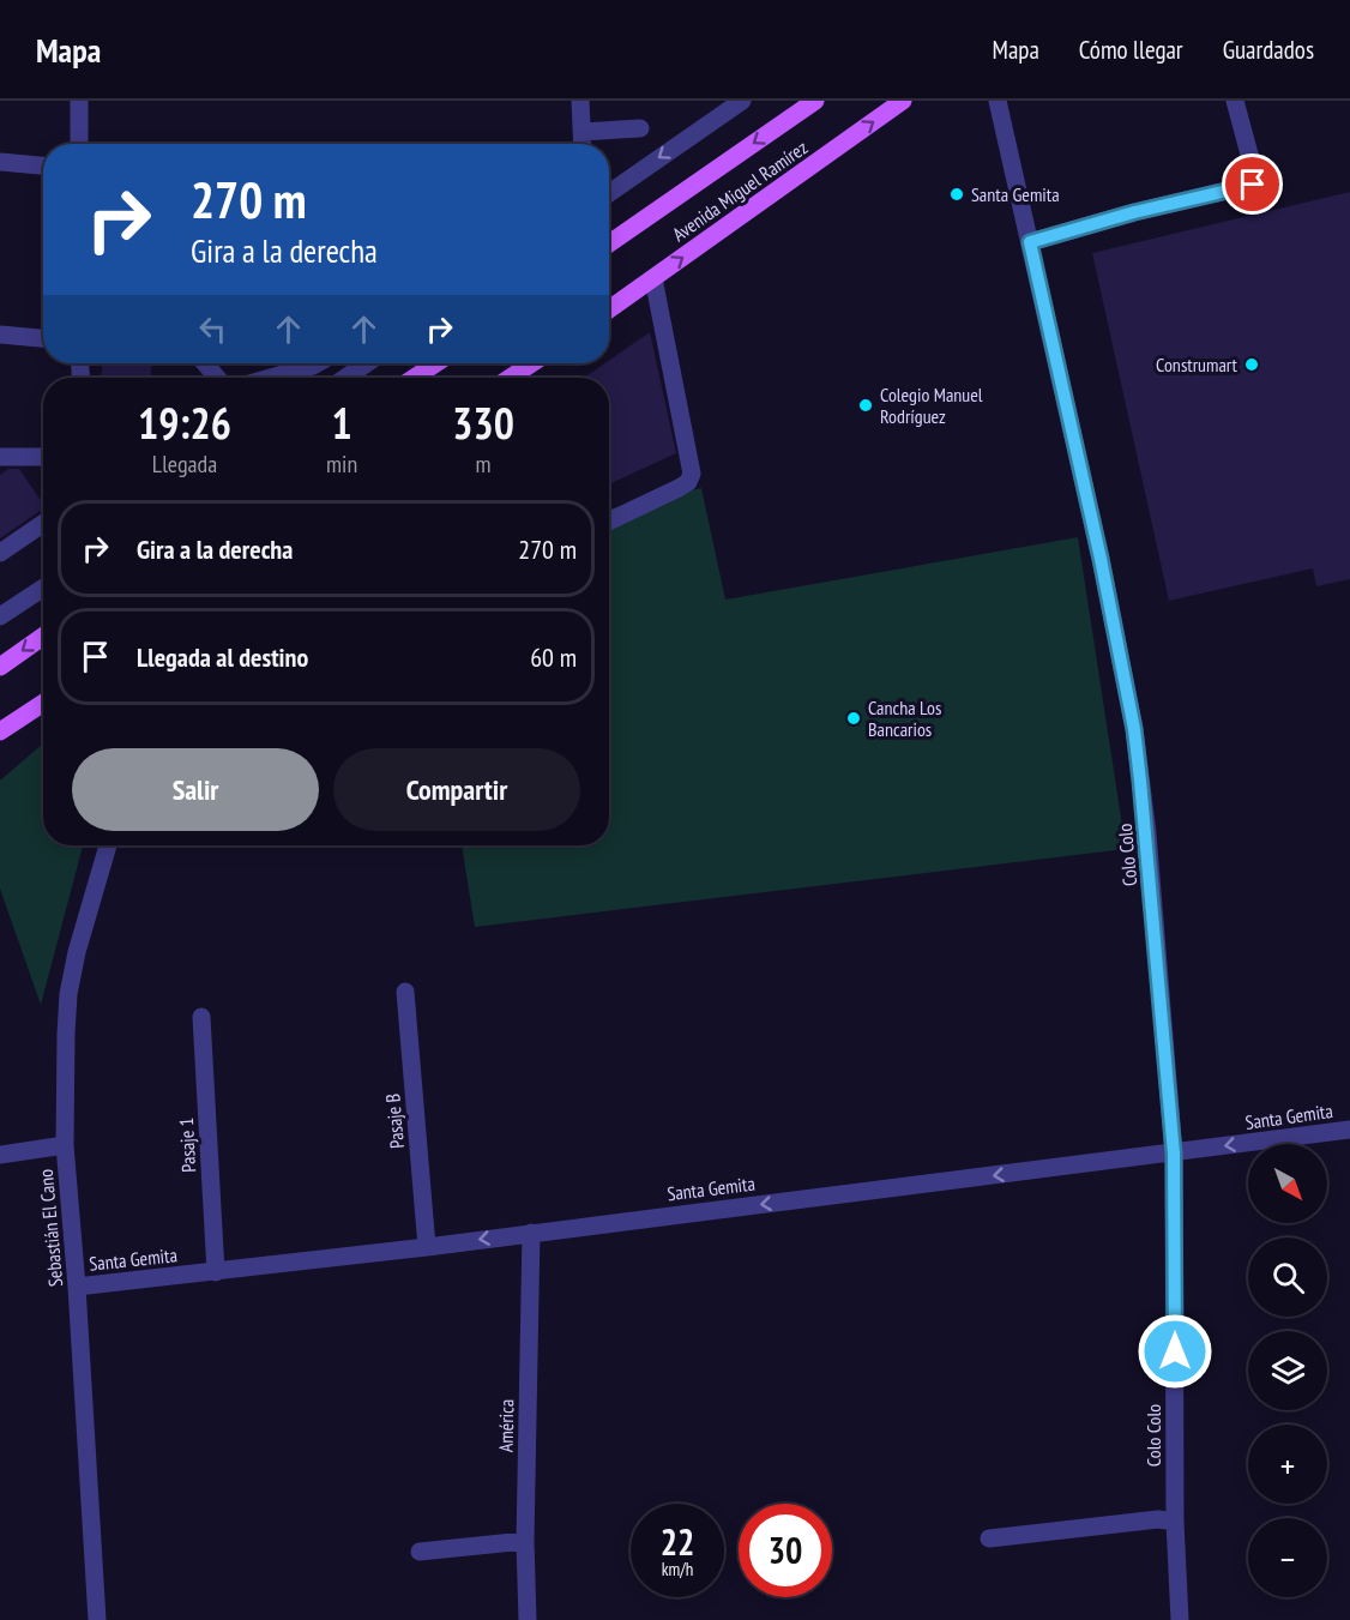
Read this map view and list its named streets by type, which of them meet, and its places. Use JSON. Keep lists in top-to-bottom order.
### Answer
{
  "streets": {
    "main road": ["Avenida Miguel Ramírez"],
    "street": [
      "Colo Colo",
      "Santa Gemita",
      "Pasaje B",
      "Pasaje 1",
      "Sebastián El Cano",
      "América"
    ]
  },
  "crossings": [
    ["Colo Colo", "Santa Gemita"],
    ["Santa Gemita", "Pasaje B"],
    ["Santa Gemita", "Pasaje 1"],
    ["Santa Gemita", "Sebastián El Cano"],
    ["Santa Gemita", "América"]
  ],
  "one_way": ["Santa Gemita"],
  "places": [
    "Santa Gemita",
    "Construmart",
    "Colegio Manuel Rodríguez",
    "Cancha Los Bancarios"
  ],
  "north": "bottom right",
  "page": {
    "header": "Mapa",
    "nav": ["Mapa", "Cómo llegar", "Guardados"],
    "turn": ["270 m", "Gira a la derecha"],
    "eta": [
      "19:26",
      "Llegada",
      "1",
      "min",
      "330",
      "m"
    ],
    "list": [
      {
        "name": "Gira a la derecha",
        "value": "270 m"
      },
      {
        "name": "Llegada al destino",
        "value": "60 m"
      }
    ],
    "buttons": ["Salir", "Compartir"],
    "map_buttons": ["+", "−"],
    "speed": "22 km/h",
    "limit": "30"
  }
}
